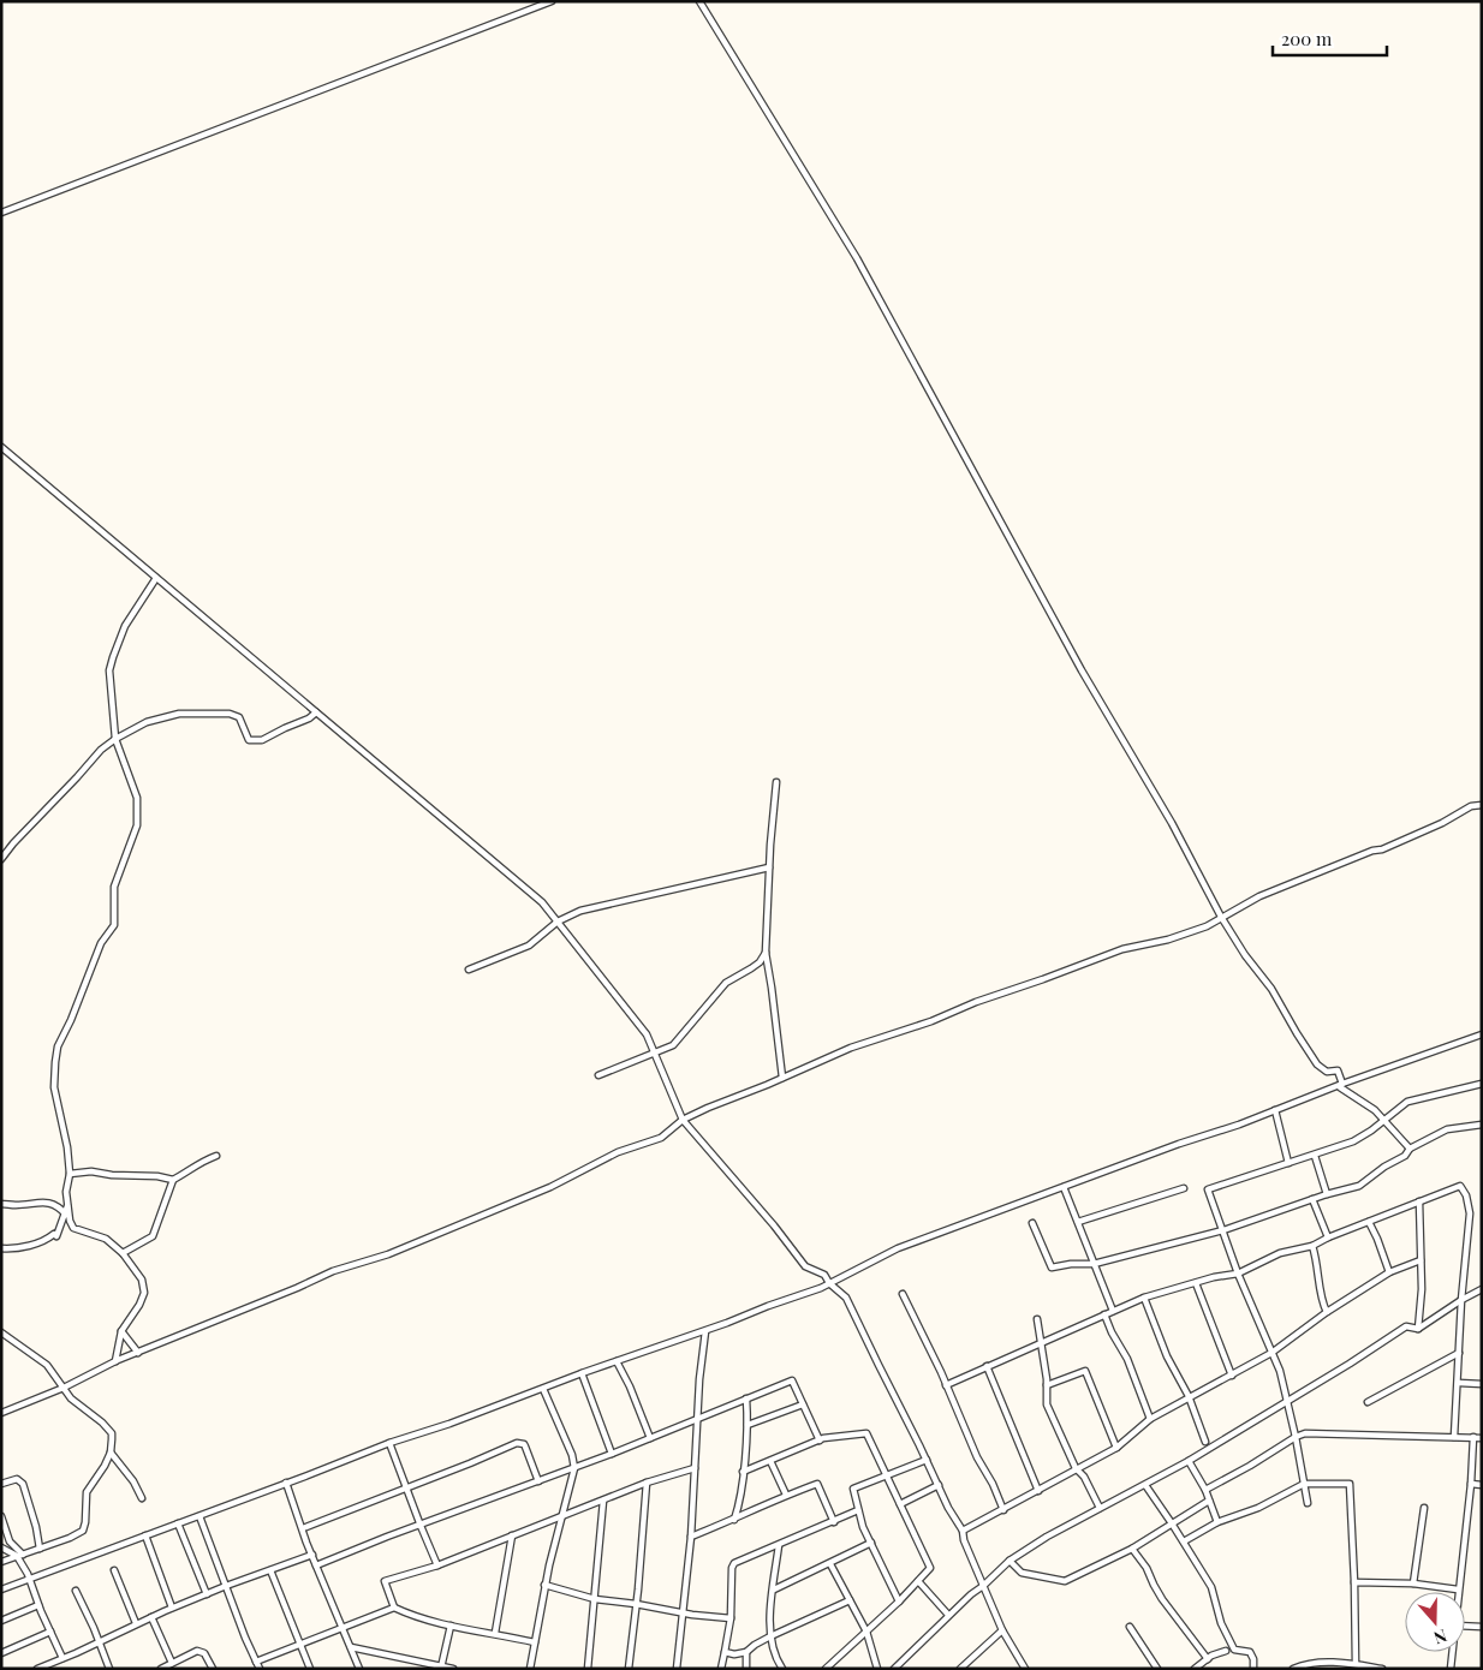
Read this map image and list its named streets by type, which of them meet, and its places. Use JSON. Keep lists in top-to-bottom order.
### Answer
{
  "scale_bar": "200 m",
  "north": "bottom"
}
